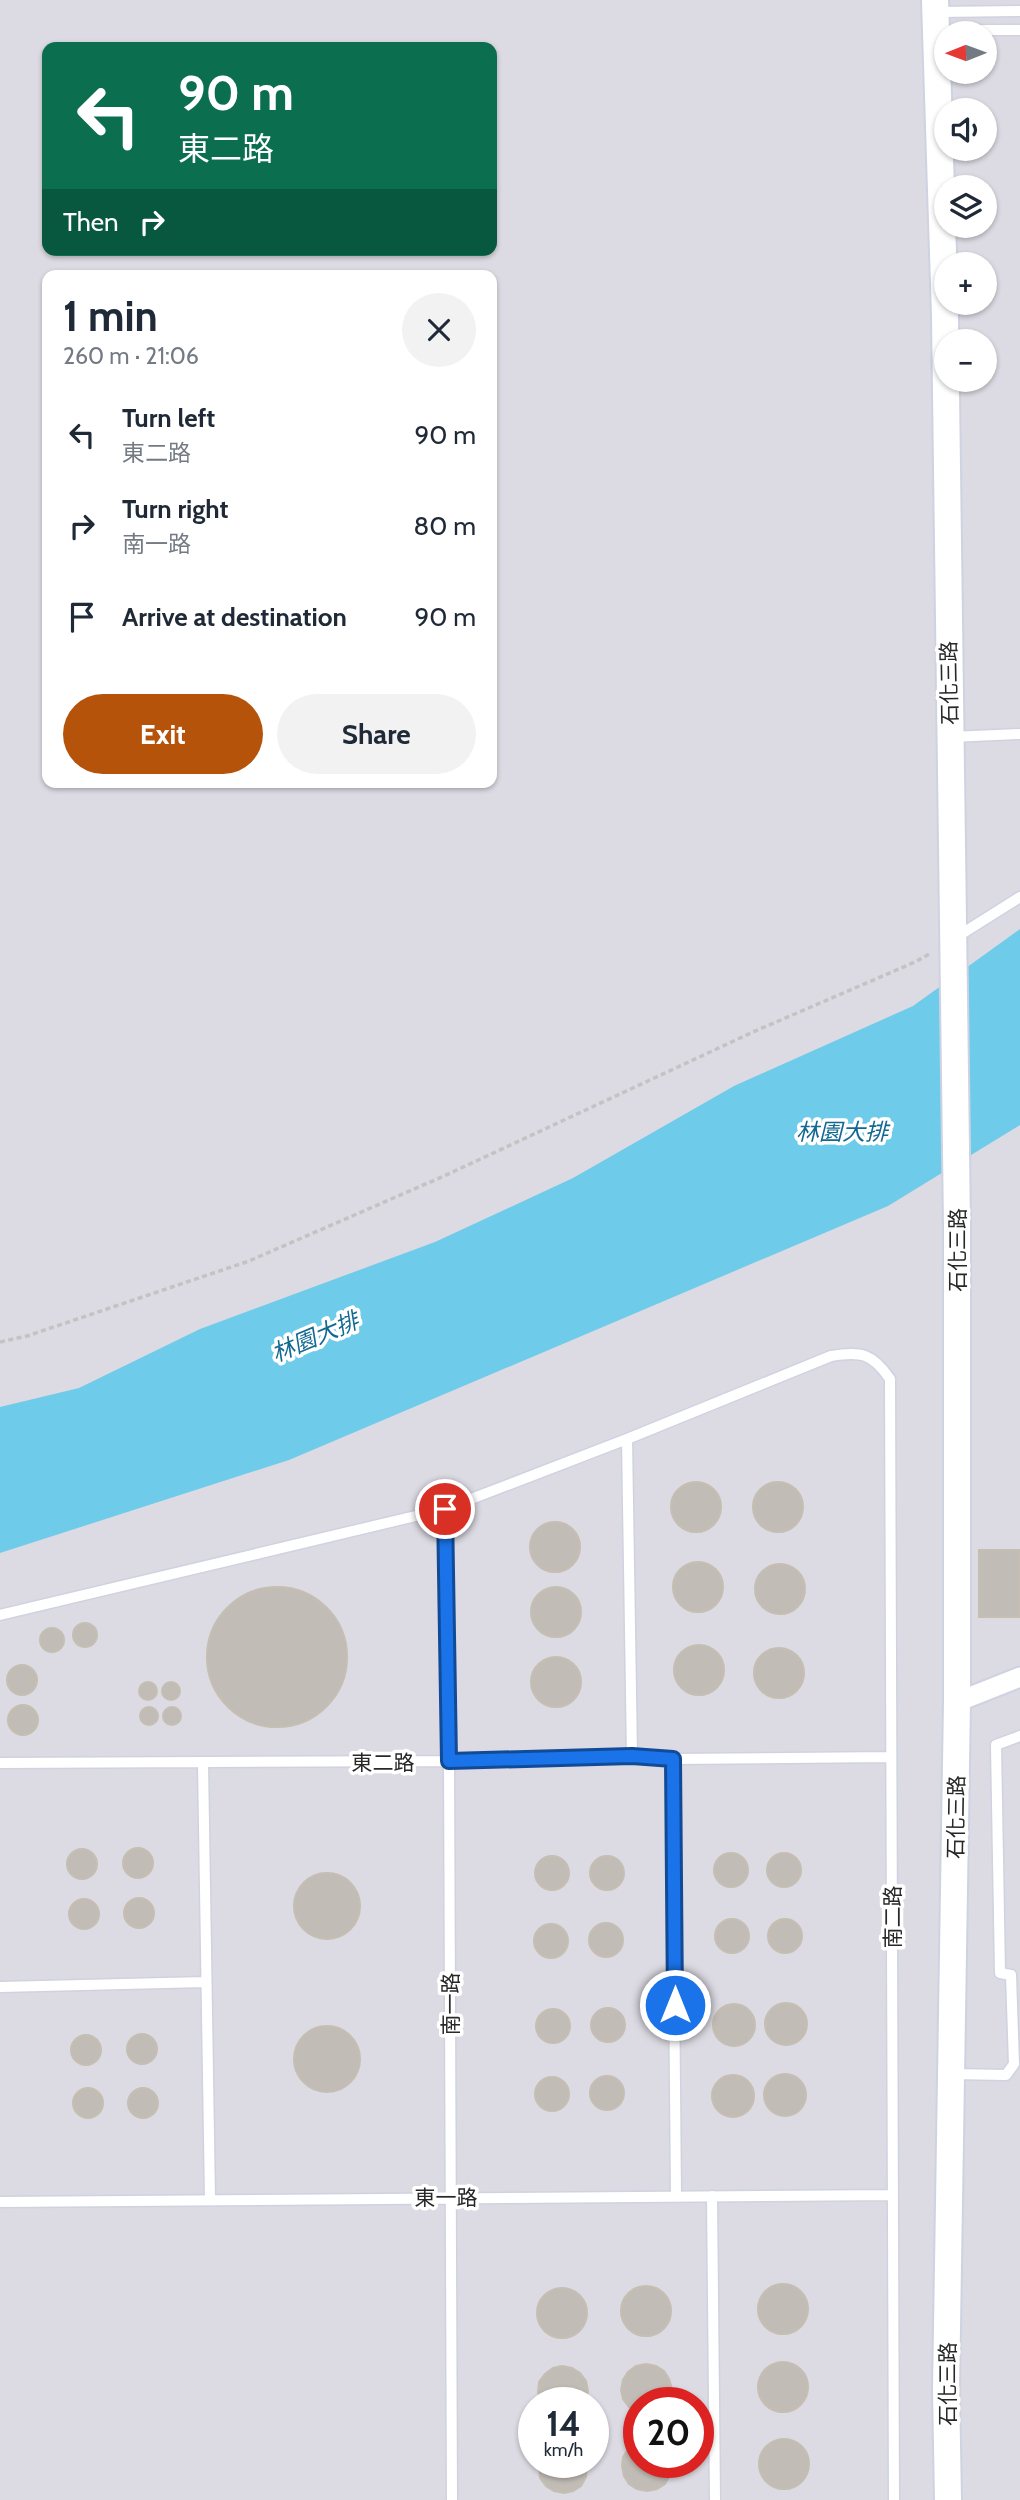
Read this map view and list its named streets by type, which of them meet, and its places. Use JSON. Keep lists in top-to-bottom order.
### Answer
{
  "streets": {
    "street": ["石化三路"],
    "lane": [
      "東二路",
      "南二路",
      "南一路",
      "東一路"
    ]
  },
  "crossings": [
    ["東二路", "南二路"],
    ["東二路", "南一路"],
    ["南二路", "東一路"],
    ["南一路", "東一路"]
  ],
  "water": ["林園大排"],
  "north": "left",
  "page": {
    "map_buttons": ["+", "−"],
    "turn": ["90 m", "東二路"],
    "then": "Then",
    "heading": ["1 min", "260 m · 21:06"],
    "list": [
      {
        "name": "Turn left",
        "note": "東二路",
        "value": "90 m"
      },
      {
        "name": "Turn right",
        "note": "南一路",
        "value": "80 m"
      },
      {
        "name": "Arrive at destination",
        "value": "90 m"
      }
    ],
    "buttons": ["Exit", "Share"],
    "speed": "14 km/h",
    "limit": "20"
  }
}
